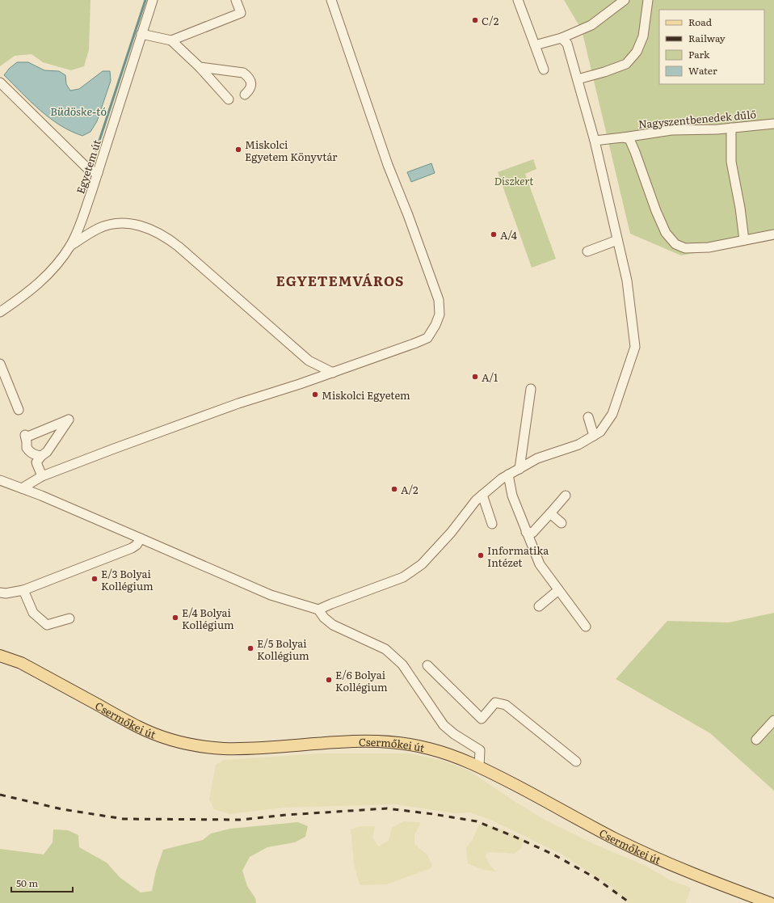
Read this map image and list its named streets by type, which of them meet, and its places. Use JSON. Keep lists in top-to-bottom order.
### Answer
{
  "streets": {
    "main road": ["Csermőkei út"],
    "street": ["Nagyszentbenedek dűlő", "Egyetem út"]
  },
  "districts": ["EGYETEMVÁROS"],
  "water": ["Büdöske-tó"],
  "parks": ["Díszkert"],
  "places": [
    "C/2",
    "Miskolci Egyetem Könyvtár",
    "A/4",
    "A/1",
    "Miskolci Egyetem",
    "A/2",
    "Informatika Intézet",
    "E/3 Bolyai Kollégium",
    "E/4 Bolyai Kollégium",
    "E/5 Bolyai Kollégium",
    "E/6 Bolyai Kollégium"
  ],
  "legend": [
    "Road",
    "Railway",
    "Park",
    "Water"
  ],
  "scale_bar": "50 m"
}
